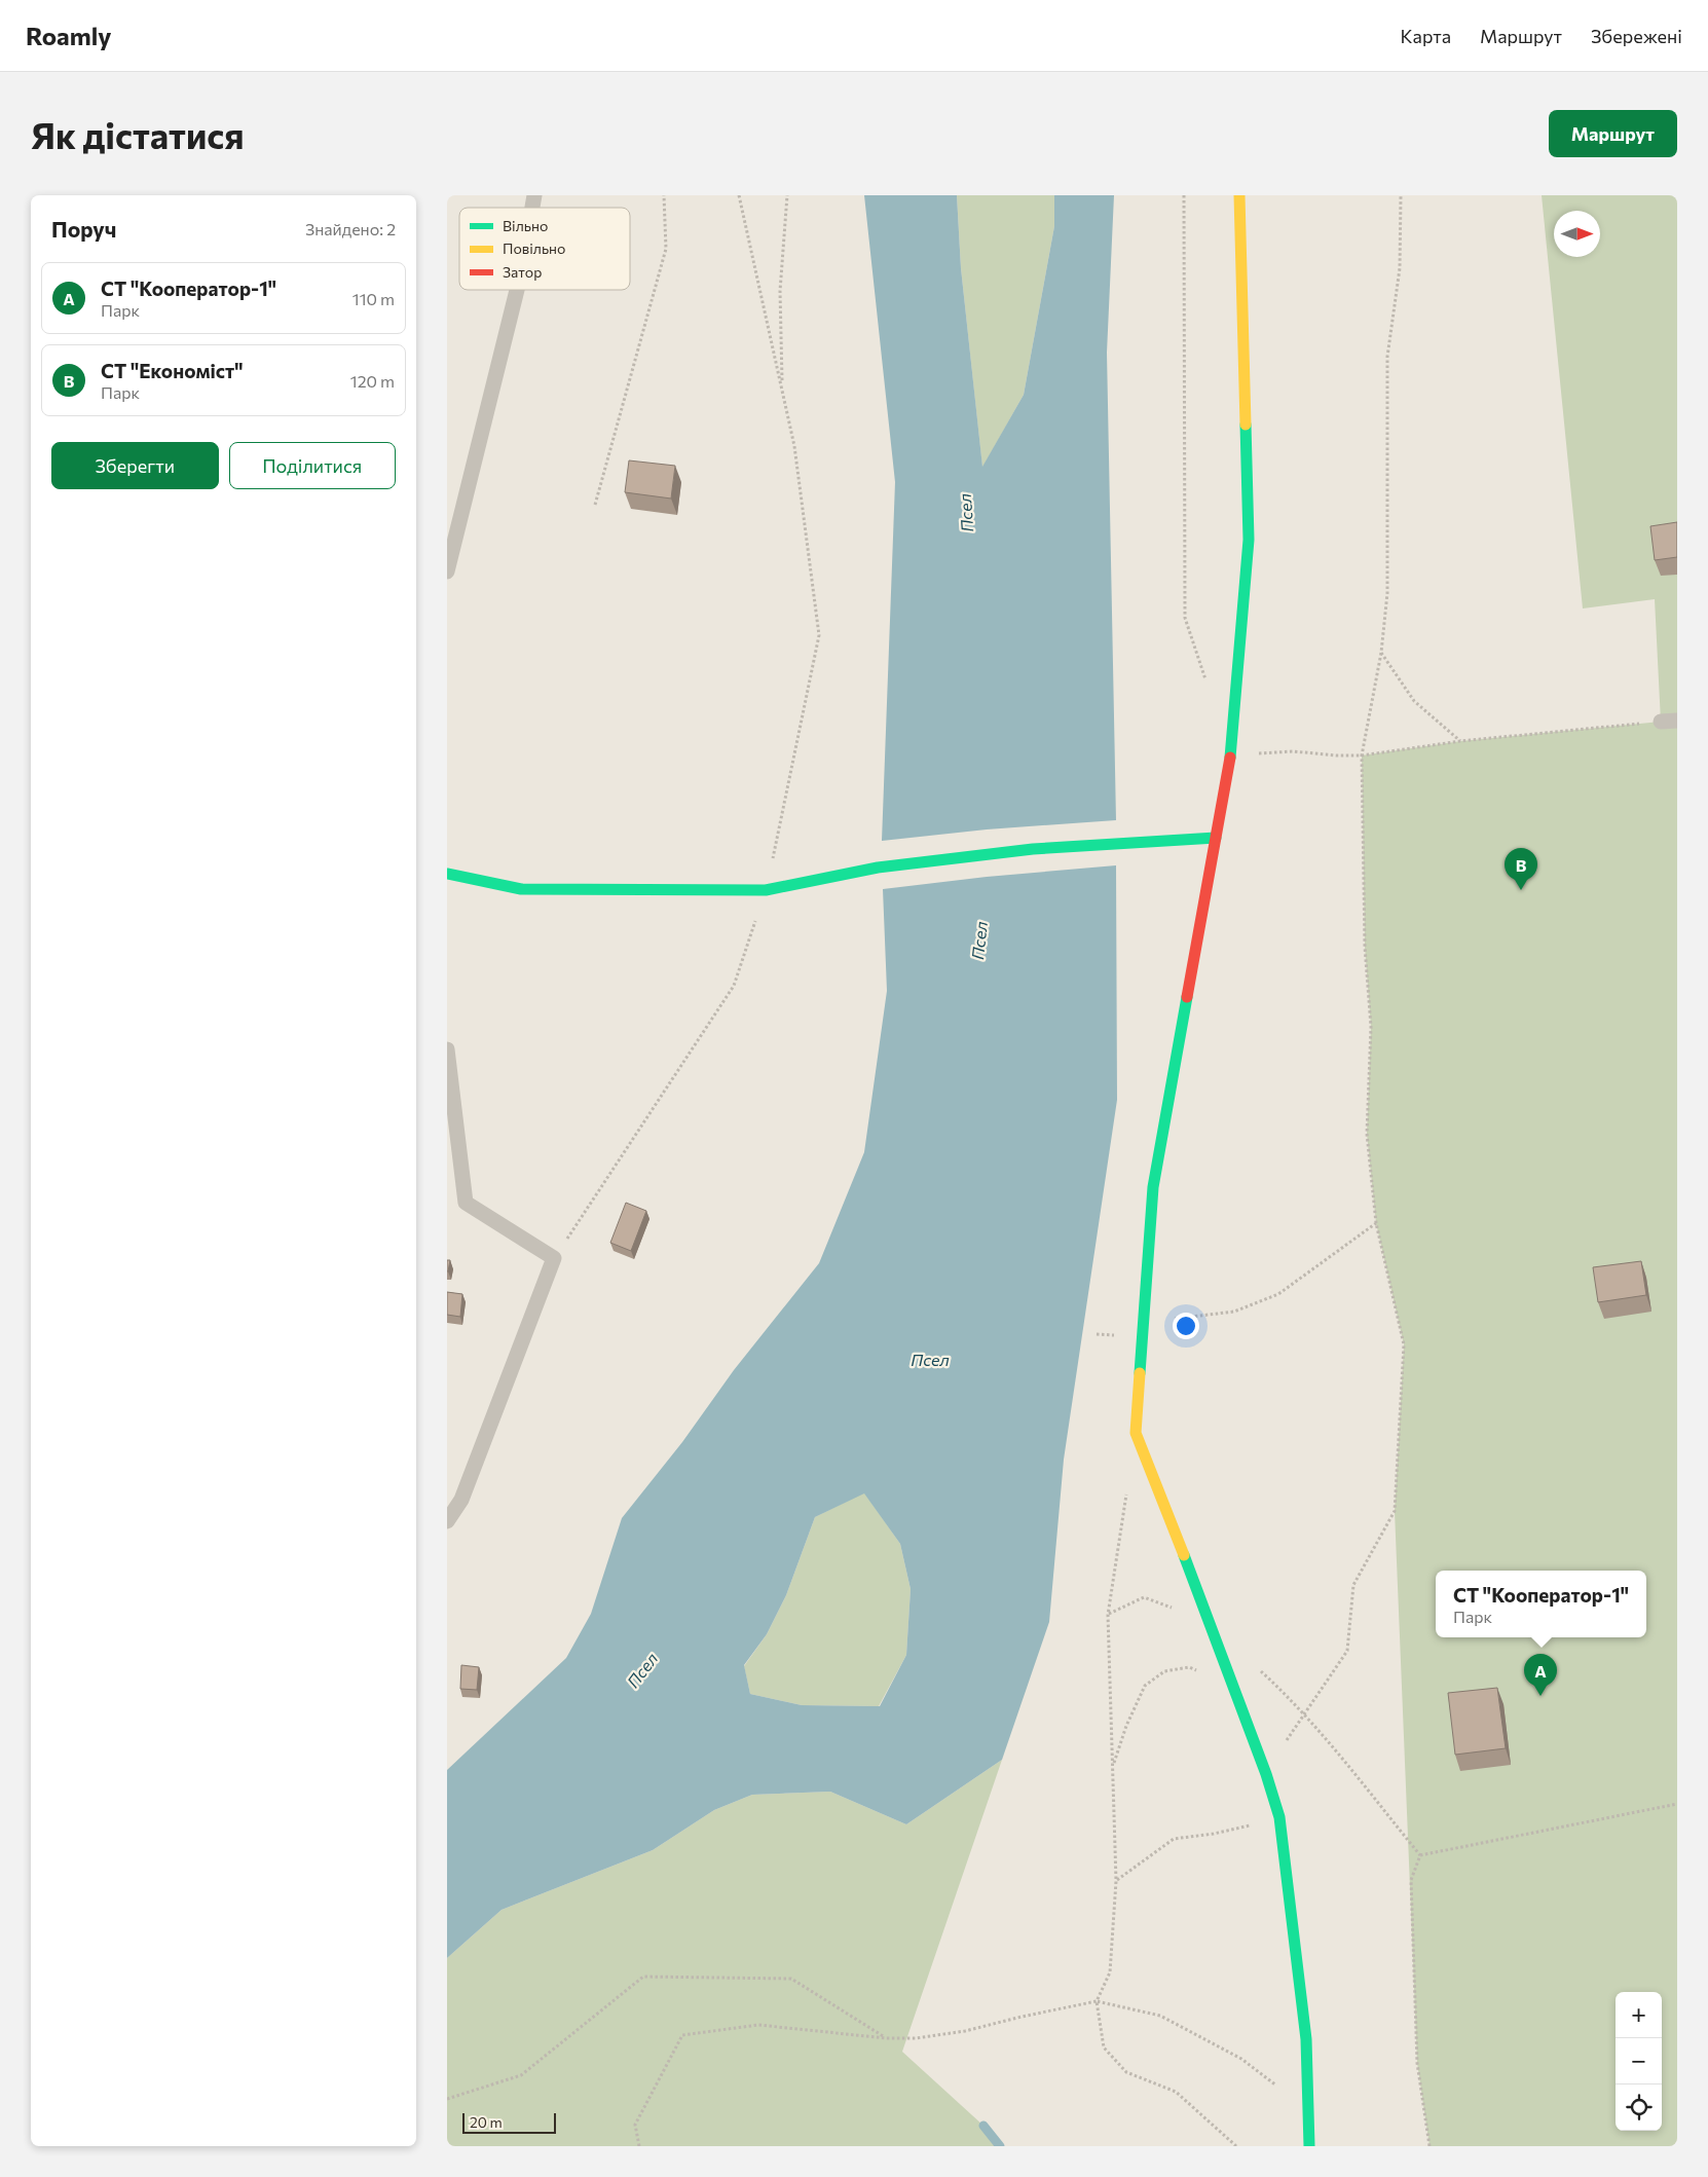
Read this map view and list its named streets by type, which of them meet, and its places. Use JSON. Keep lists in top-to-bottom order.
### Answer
{
  "water": ["Псел"],
  "legend": ["Вільно", "Повільно", "Затор"],
  "scale_bar": "20 m",
  "north": "right",
  "page": {
    "header": "Roamly",
    "nav": ["Карта", "Маршрут", "Збережені"],
    "buttons": [
      "Маршрут",
      ["Зберегти", "Поділитися"]
    ],
    "title": "Як дістатися",
    "heading": ["Поруч", "Знайдено: 2"],
    "list": [
      {
        "mark": "A",
        "name": "СТ \"Кооператор-1\"",
        "note": "Парк",
        "value": "110 m"
      },
      {
        "mark": "B",
        "name": "СТ \"Економіст\"",
        "note": "Парк",
        "value": "120 m"
      }
    ],
    "pins": ["B", "A"],
    "popup": ["СТ \"Кооператор-1\"", "Парк"],
    "map_buttons": ["+", "−"],
    "scale": "20 m"
  }
}
